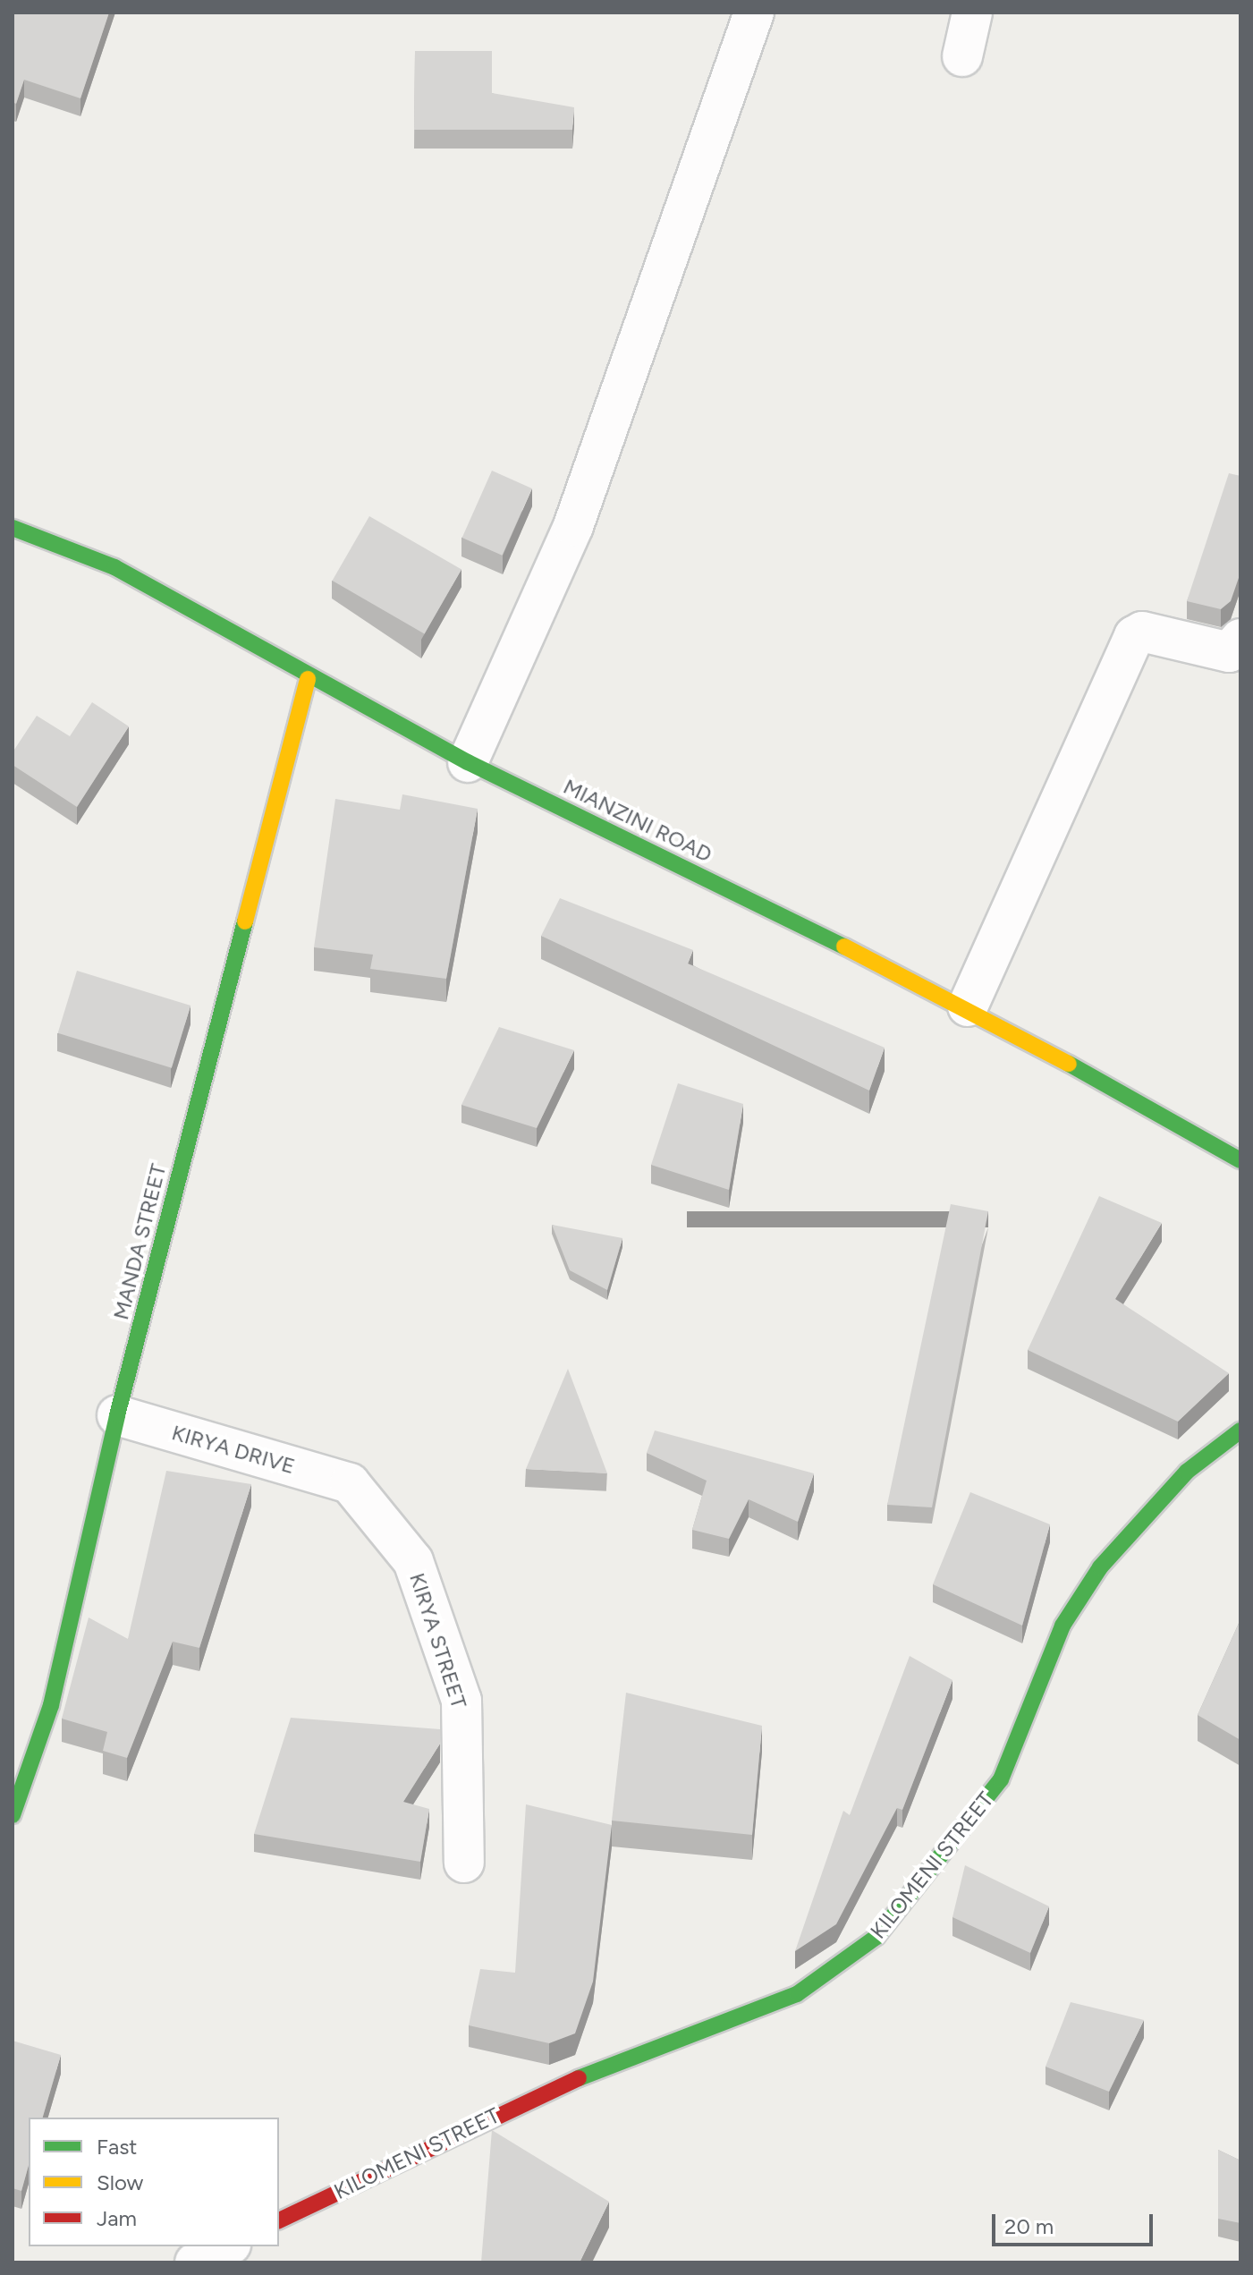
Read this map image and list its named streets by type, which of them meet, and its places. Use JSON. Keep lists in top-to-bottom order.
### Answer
{
  "streets": {
    "street": [
      "MIANZINI ROAD",
      "MANDA STREET",
      "KIRYA DRIVE",
      "KIRYA STREET",
      "KILOMENI STREET"
    ]
  },
  "crossings": [
    ["MIANZINI ROAD", "MANDA STREET"],
    ["MANDA STREET", "KIRYA DRIVE"],
    ["KIRYA DRIVE", "KIRYA STREET"]
  ],
  "legend": ["Fast", "Slow", "Jam"],
  "scale_bar": "20 m"
}
